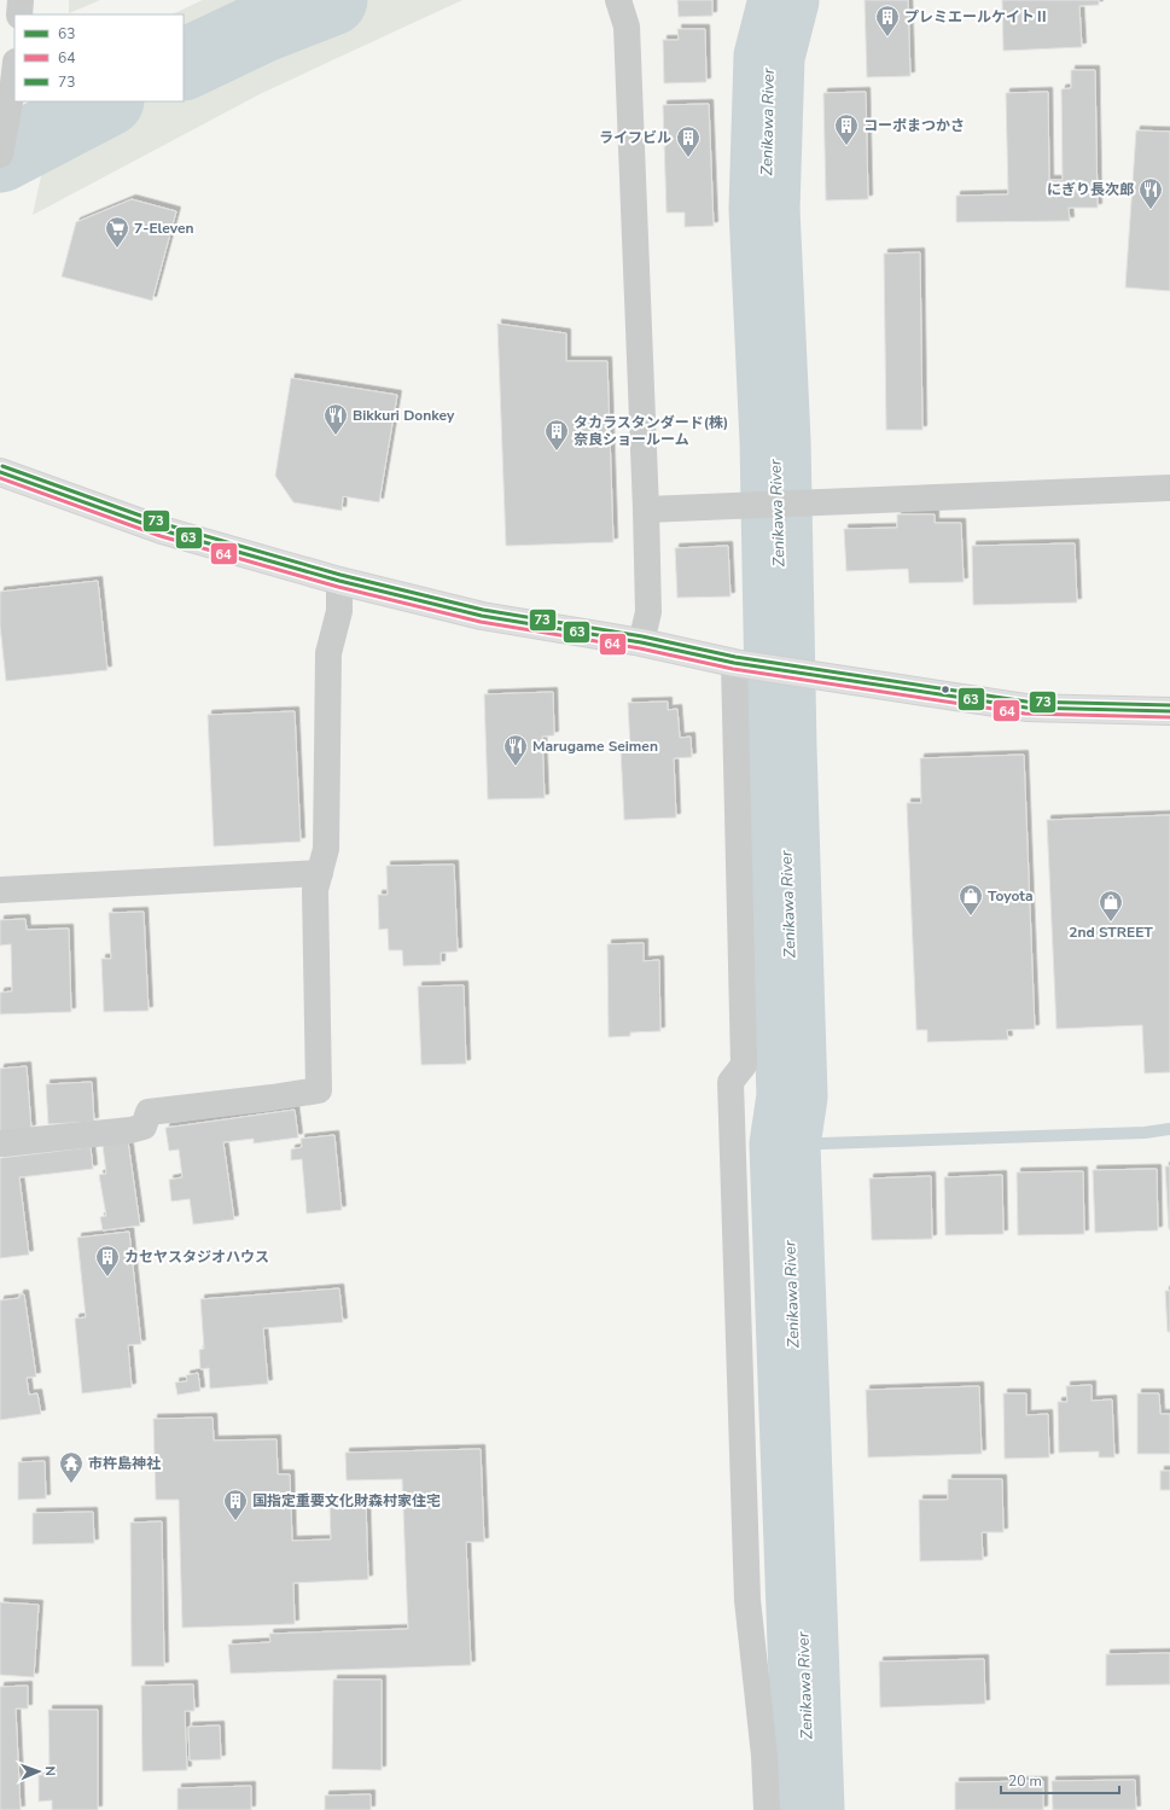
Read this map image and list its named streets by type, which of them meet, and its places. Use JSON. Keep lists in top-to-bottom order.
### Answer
{
  "water": ["Zenikawa River"],
  "places": {
    "building": [
      "プレミエールケイトⅡ",
      "コーポまつかさ",
      "ライフビル",
      "タカラスタンダード(株) 奈良ショールーム",
      "カセヤスタジオハウス",
      "国指定重要文化財森村家住宅"
    ],
    "restaurant": ["にぎり長次郎", "Bikkuri Donkey", "Marugame Seimen"],
    "supermarket": ["7-Eleven"],
    "shop": ["Toyota", "2nd STREET"],
    "temple": ["市杵島神社"]
  },
  "lines": ["transit line 73", "transit line 63", "transit line 64"],
  "legend": ["63", "64", "73"],
  "scale_bar": "20 m",
  "north": "right"
}
